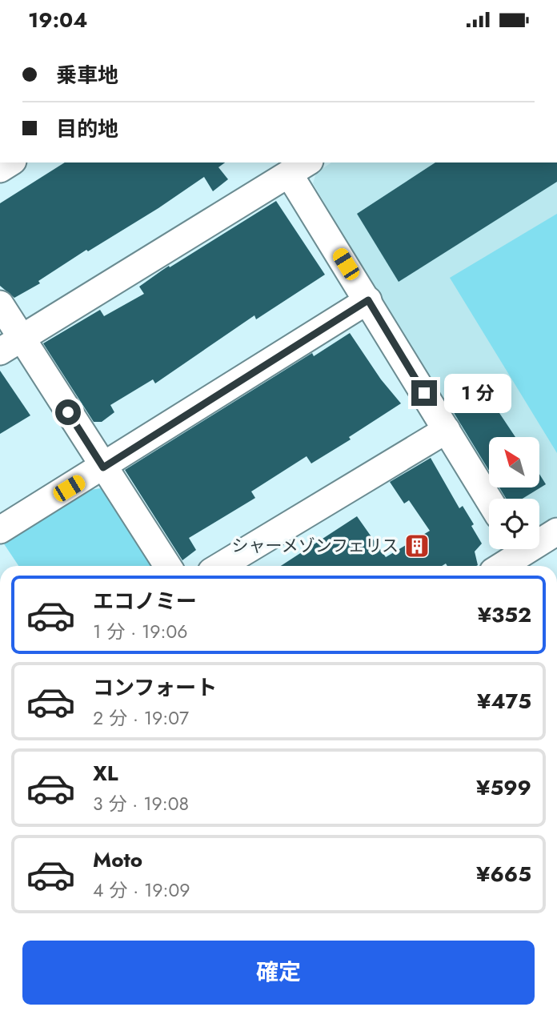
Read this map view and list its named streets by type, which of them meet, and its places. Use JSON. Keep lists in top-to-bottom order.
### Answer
{
  "places": {
    "building": ["シャーメゾンフェリス"]
  },
  "north": "top left",
  "page": {
    "status": "19:04",
    "banner": ["乗車地", "目的地"],
    "bubble": "1 分",
    "list": [
      {
        "name": "エコノミー",
        "note": "1 分 · 19:06",
        "value": "¥352"
      },
      {
        "name": "コンフォート",
        "note": "2 分 · 19:07",
        "value": "¥475"
      },
      {
        "name": "XL",
        "note": "3 分 · 19:08",
        "value": "¥599"
      },
      {
        "name": "Moto",
        "note": "4 分 · 19:09",
        "value": "¥665"
      }
    ],
    "buttons": "確定"
  }
}
